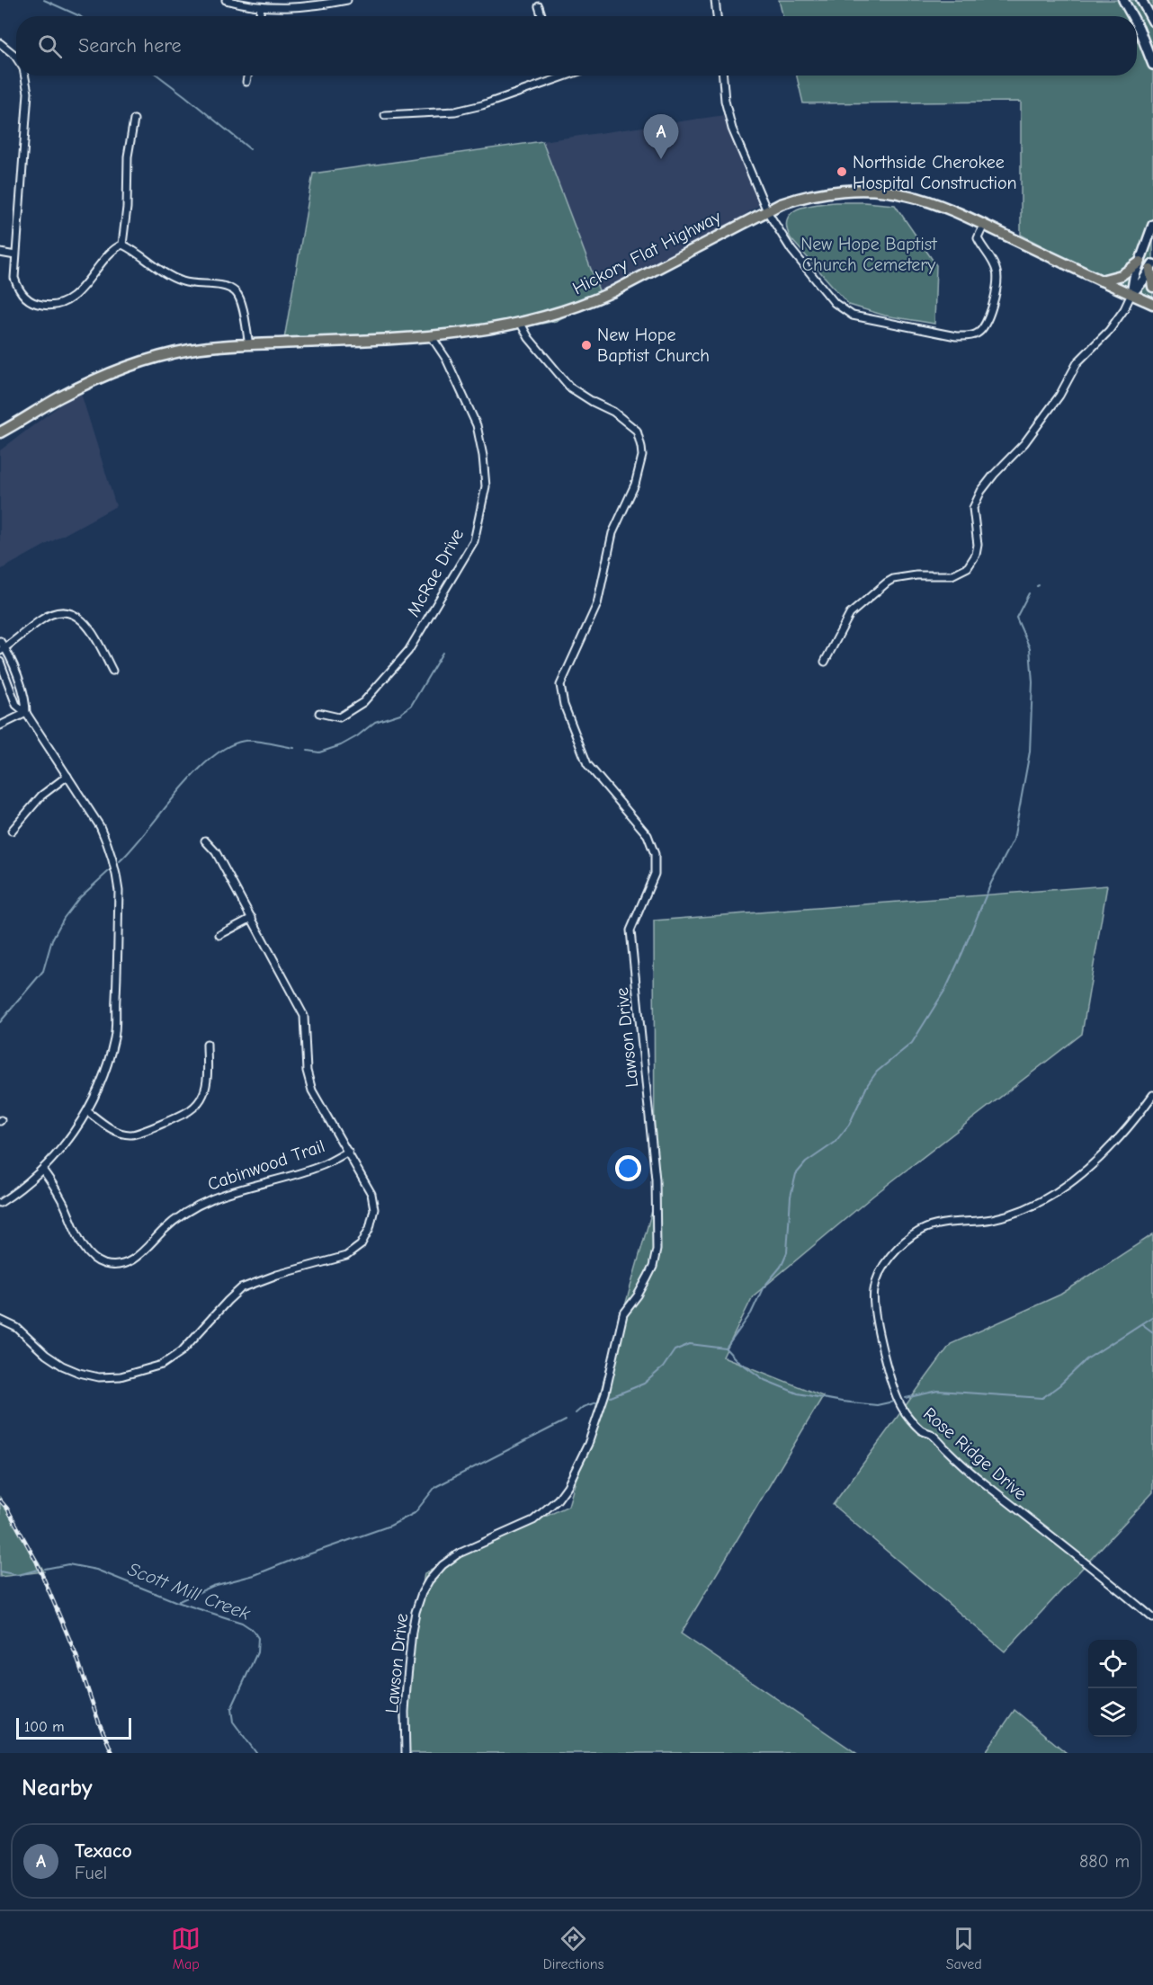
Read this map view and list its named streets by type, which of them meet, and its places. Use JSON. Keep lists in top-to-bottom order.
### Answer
{
  "streets": {
    "main road": ["Hickory Flat Highway"],
    "street": [
      "McRae Drive",
      "Lawson Drive",
      "Cabinwood Trail",
      "Rose Ridge Drive"
    ]
  },
  "crossings": [
    ["Hickory Flat Highway", "McRae Drive"],
    ["Hickory Flat Highway", "Lawson Drive"]
  ],
  "water": ["Scott Mill Creek"],
  "parks": ["New Hope Baptist Church Cemetery"],
  "places": ["Northside Cherokee Hospital Construction", "New Hope Baptist Church"],
  "scale_bar": "100 m",
  "page": {
    "search": "Search here",
    "pins": "A",
    "scale": "100 m",
    "heading": "Nearby",
    "list": [
      {
        "mark": "A",
        "name": "Texaco",
        "note": "Fuel",
        "value": "880 m"
      }
    ],
    "nav": ["Map", "Directions", "Saved"]
  }
}
